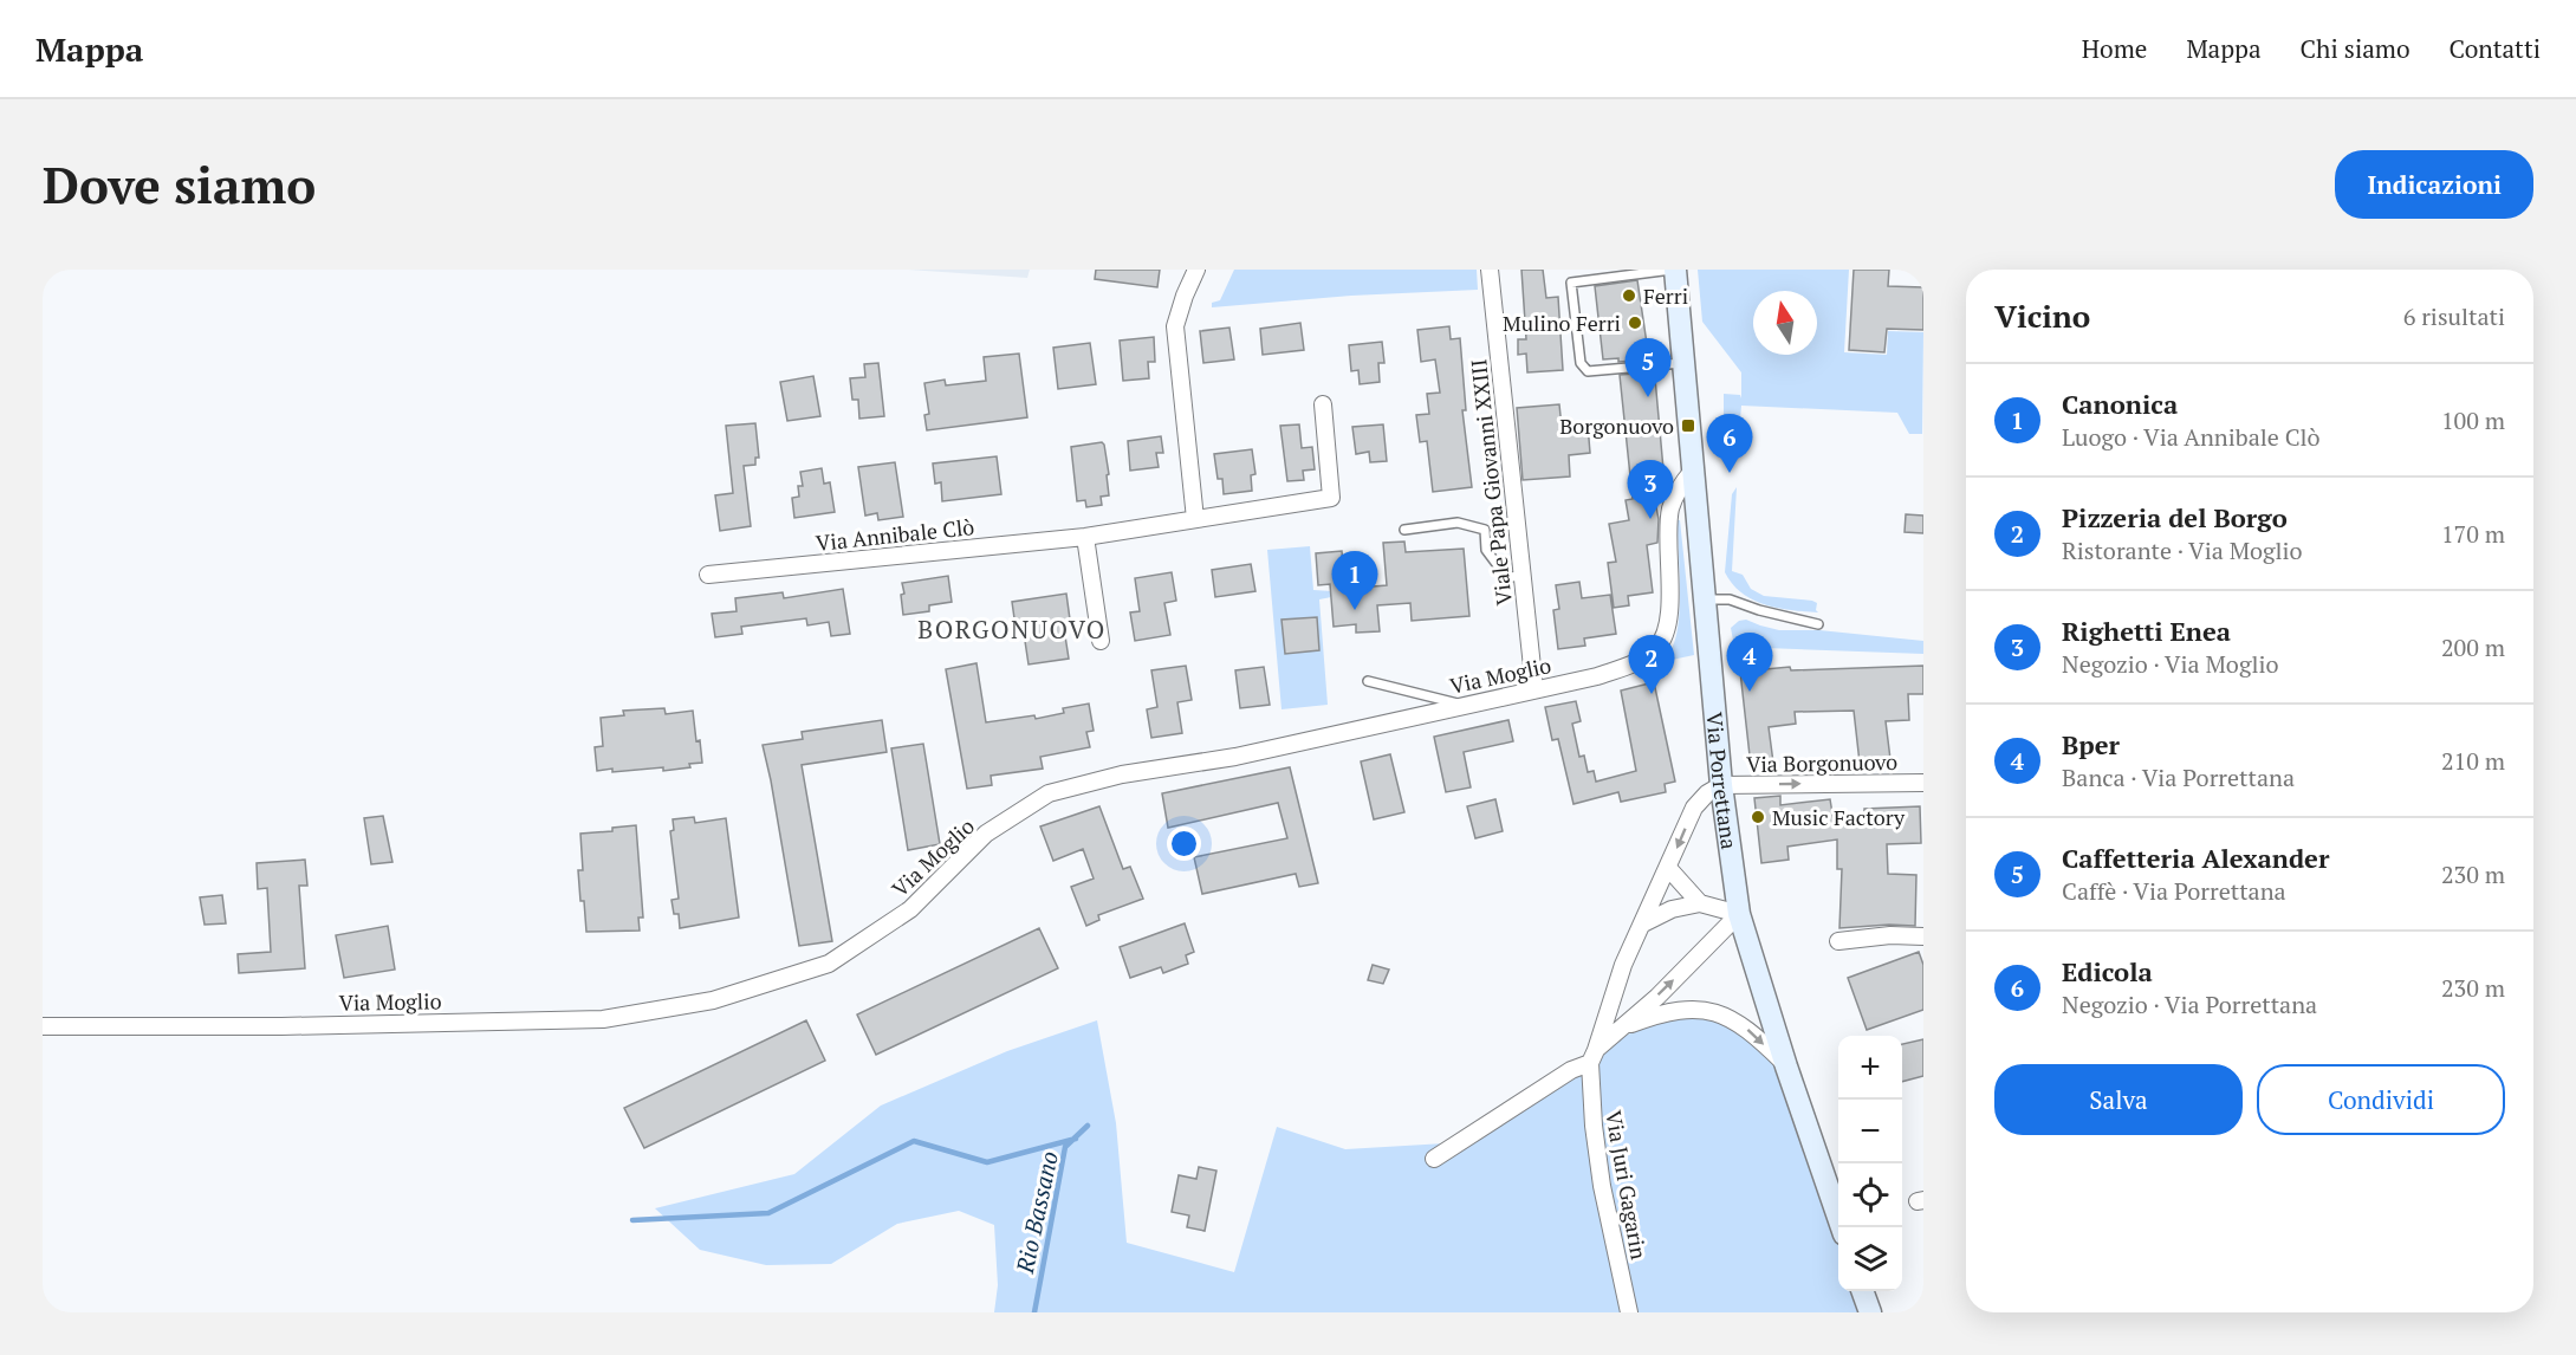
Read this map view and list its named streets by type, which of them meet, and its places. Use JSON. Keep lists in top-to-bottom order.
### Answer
{
  "streets": {
    "main road": ["Via Porrettana"],
    "street": [
      "Viale Papa Giovanni XXIII",
      "Via Annibale Clò",
      "Via Moglio",
      "Via Borgonuovo",
      "Via Juri Gagarin"
    ]
  },
  "crossings": [
    ["Viale Papa Giovanni XXIII", "Via Moglio"],
    ["Via Moglio", "Via Porrettana"],
    ["Via Borgonuovo", "Via Porrettana"],
    ["Via Borgonuovo", "Via Juri Gagarin"],
    ["Via Porrettana", "Via Juri Gagarin"]
  ],
  "one_way": ["Via Borgonuovo"],
  "districts": ["BORGONUOVO"],
  "water": ["Rio Bassano"],
  "places": {
    "other": ["Ferri", "Mulino Ferri", "Music Factory"],
    "transit": ["Borgonuovo"]
  },
  "north": "top",
  "page": {
    "header": "Mappa",
    "nav": [
      "Home",
      "Mappa",
      "Chi siamo",
      "Contatti"
    ],
    "buttons": [
      "Indicazioni",
      ["Salva", "Condividi"]
    ],
    "title": "Dove siamo",
    "heading": ["Vicino", "6 risultati"],
    "pins": [
      "5",
      "6",
      "3",
      "1",
      "4",
      "2"
    ],
    "list": [
      {
        "mark": "1",
        "name": "Canonica",
        "note": "Luogo · Via Annibale Clò",
        "value": "100 m"
      },
      {
        "mark": "2",
        "name": "Pizzeria del Borgo",
        "note": "Ristorante · Via Moglio",
        "value": "170 m"
      },
      {
        "mark": "3",
        "name": "Righetti Enea",
        "note": "Negozio · Via Moglio",
        "value": "200 m"
      },
      {
        "mark": "4",
        "name": "Bper",
        "note": "Banca · Via Porrettana",
        "value": "210 m"
      },
      {
        "mark": "5",
        "name": "Caffetteria Alexander",
        "note": "Caffè · Via Porrettana",
        "value": "230 m"
      },
      {
        "mark": "6",
        "name": "Edicola",
        "note": "Negozio · Via Porrettana",
        "value": "230 m"
      }
    ],
    "map_buttons": ["+", "−"]
  }
}
